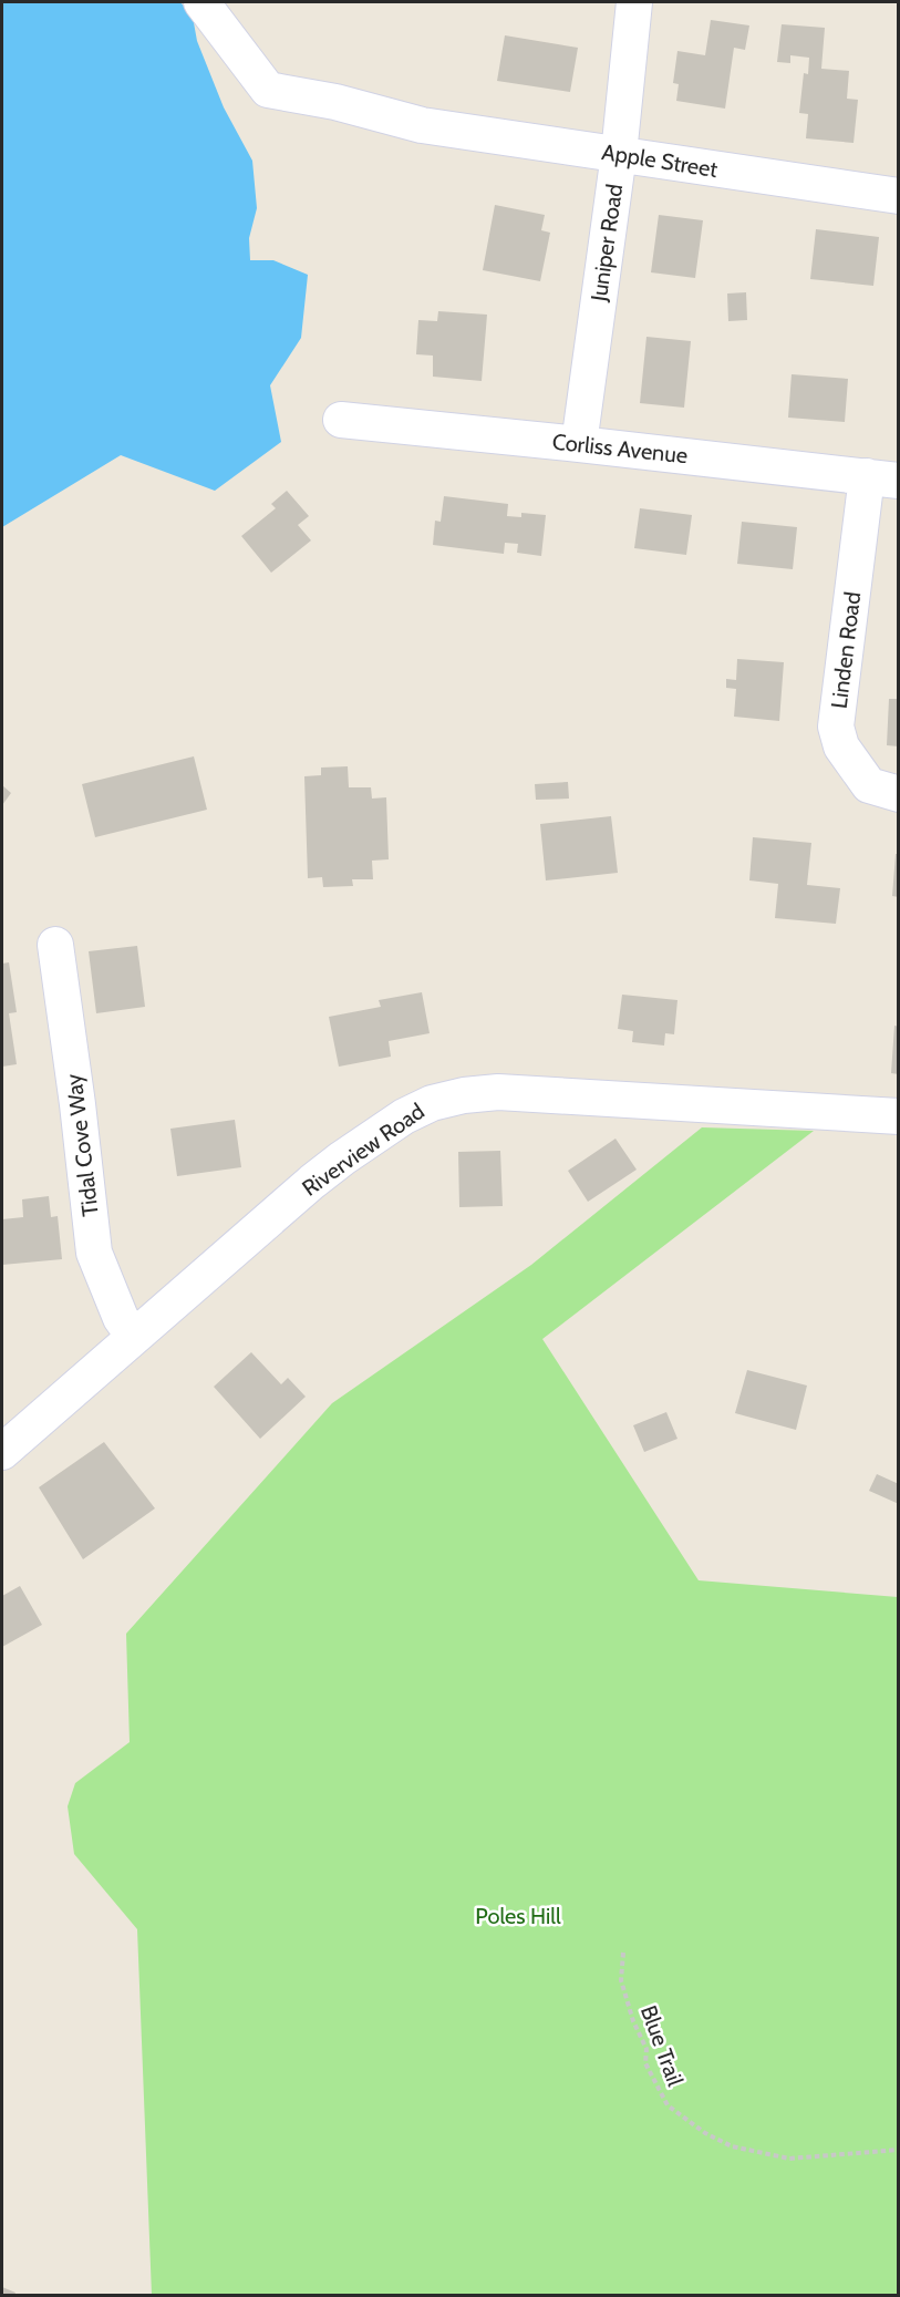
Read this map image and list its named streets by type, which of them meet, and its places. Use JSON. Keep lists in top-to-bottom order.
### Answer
{
  "streets": {
    "street": [
      "Apple Street",
      "Juniper Road",
      "Corliss Avenue",
      "Linden Road",
      "Tidal Cove Way",
      "Riverview Road"
    ],
    "path": ["Blue Trail"]
  },
  "crossings": [
    ["Apple Street", "Juniper Road"],
    ["Juniper Road", "Corliss Avenue"],
    ["Corliss Avenue", "Linden Road"],
    ["Tidal Cove Way", "Riverview Road"]
  ],
  "parks": ["Poles Hill"]
}
